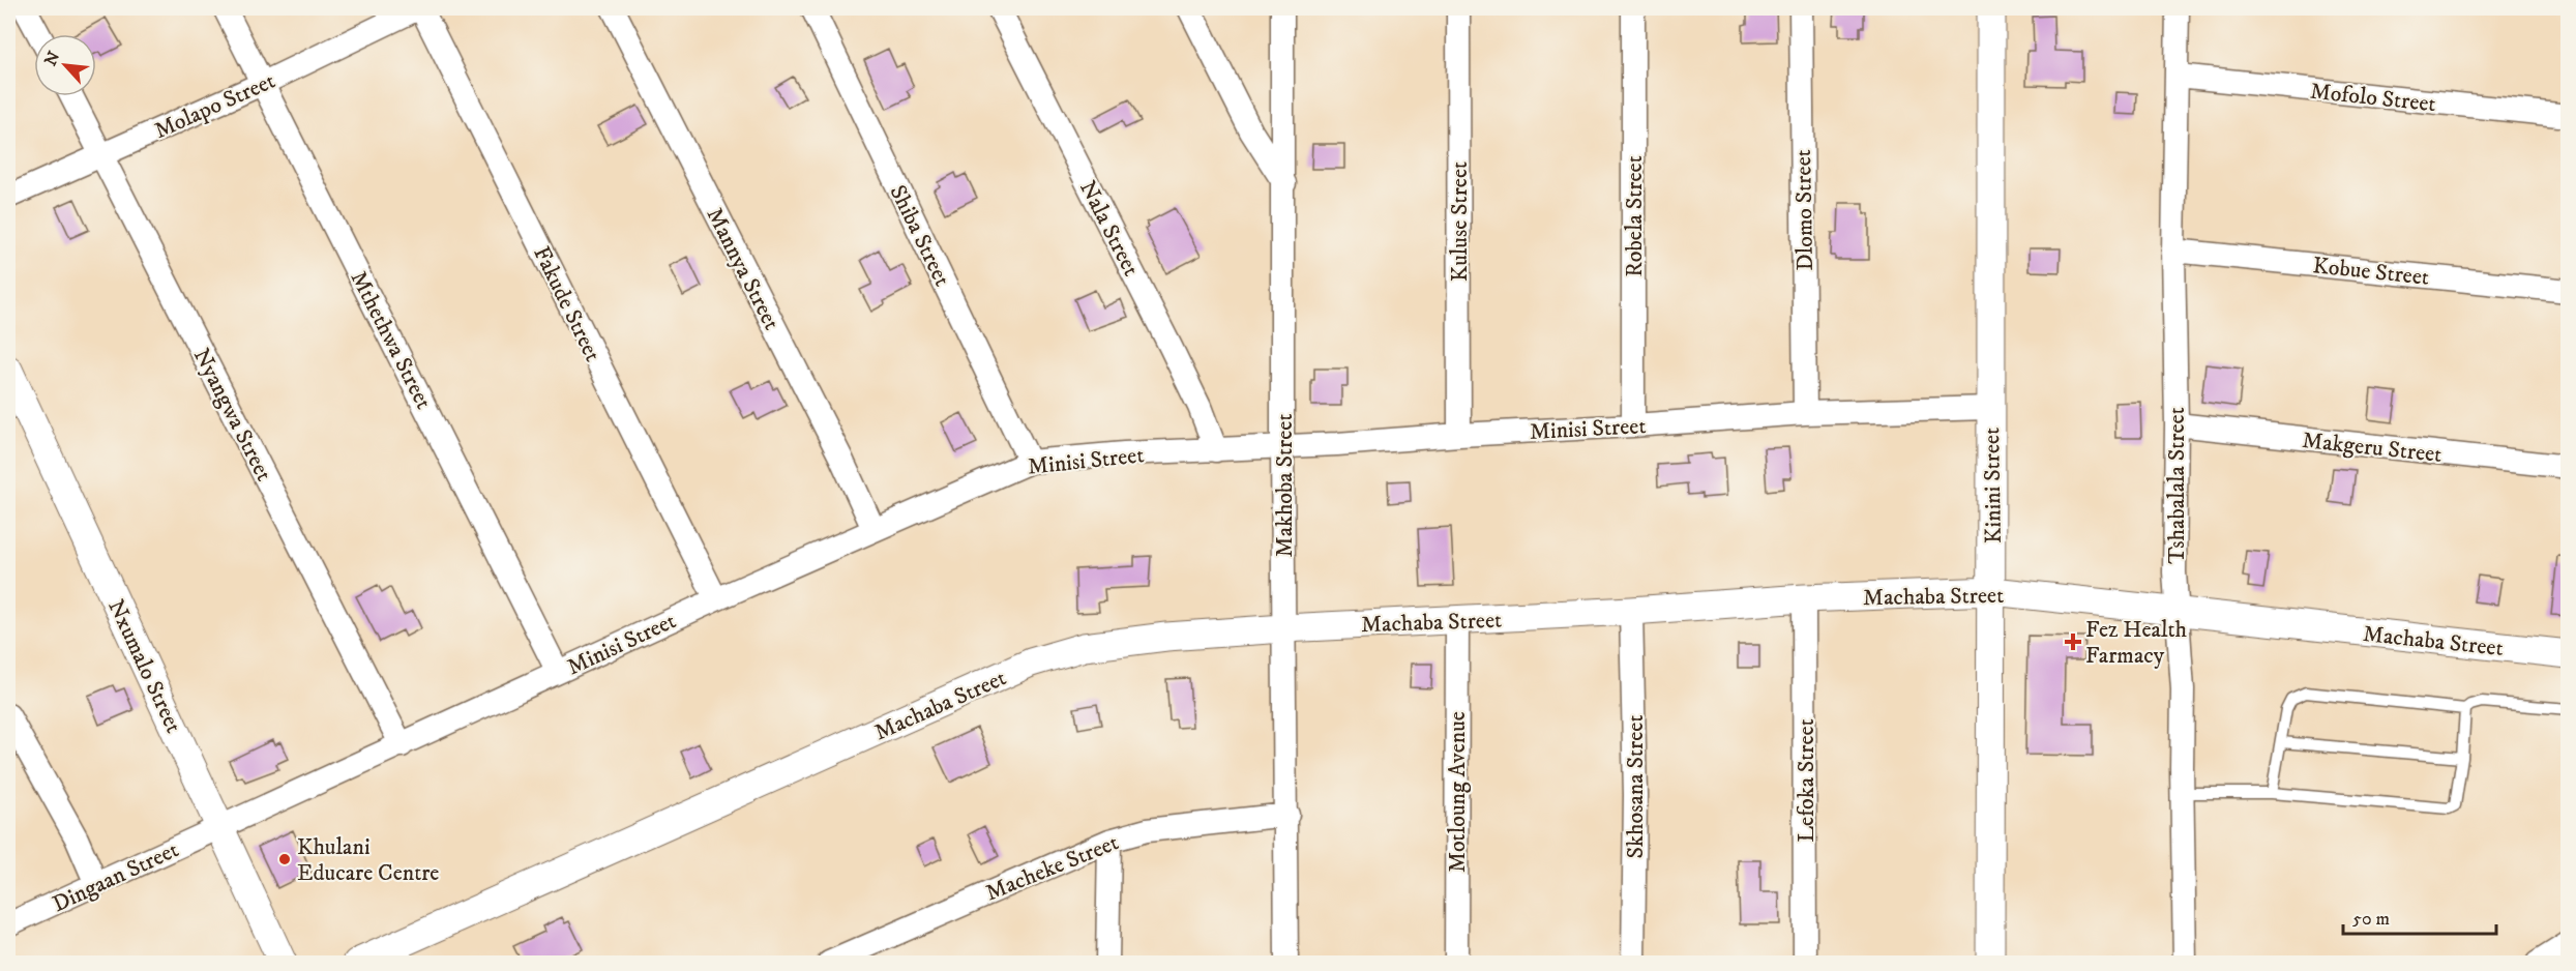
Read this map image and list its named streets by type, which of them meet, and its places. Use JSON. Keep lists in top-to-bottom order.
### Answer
{
  "streets": {
    "street": [
      "Mofolo Street",
      "Molapo Street",
      "Dlomo Street",
      "Robela Street",
      "Kuluse Street",
      "Nala Street",
      "Shiba Street",
      "Mannya Street",
      "Kobue Street",
      "Fakude Street",
      "Mthethwa Street",
      "Nyangwa Street",
      "Minisi Street",
      "Makgeru Street",
      "Makhoba Street",
      "Kinini Street",
      "Tshabalala Street",
      "Machaba Street",
      "Nxumalo Street",
      "Lefoka Street",
      "Skhosana Street",
      "Motloung Avenue",
      "Macheke Street",
      "Dingaan Street"
    ]
  },
  "crossings": [
    ["Mofolo Street", "Tshabalala Street"],
    ["Molapo Street", "Fakude Street"],
    ["Molapo Street", "Mthethwa Street"],
    ["Molapo Street", "Nyangwa Street"],
    ["Dlomo Street", "Minisi Street"],
    ["Robela Street", "Minisi Street"],
    ["Kuluse Street", "Minisi Street"],
    ["Nala Street", "Minisi Street"],
    ["Shiba Street", "Minisi Street"],
    ["Mannya Street", "Minisi Street"],
    ["Kobue Street", "Tshabalala Street"],
    ["Fakude Street", "Minisi Street"],
    ["Mthethwa Street", "Minisi Street"],
    ["Nyangwa Street", "Minisi Street"],
    ["Minisi Street", "Makhoba Street"],
    ["Minisi Street", "Kinini Street"],
    ["Minisi Street", "Nxumalo Street"],
    ["Minisi Street", "Dingaan Street"],
    ["Makgeru Street", "Tshabalala Street"],
    ["Makhoba Street", "Machaba Street"],
    ["Makhoba Street", "Macheke Street"],
    ["Kinini Street", "Machaba Street"],
    ["Tshabalala Street", "Machaba Street"],
    ["Machaba Street", "Lefoka Street"],
    ["Machaba Street", "Skhosana Street"],
    ["Machaba Street", "Motloung Avenue"],
    ["Nxumalo Street", "Dingaan Street"]
  ],
  "places": {
    "health": ["Fez Health Farmacy"],
    "other": ["Khulani Educare Centre"]
  },
  "scale_bar": "50 m",
  "north": "top left"
}
